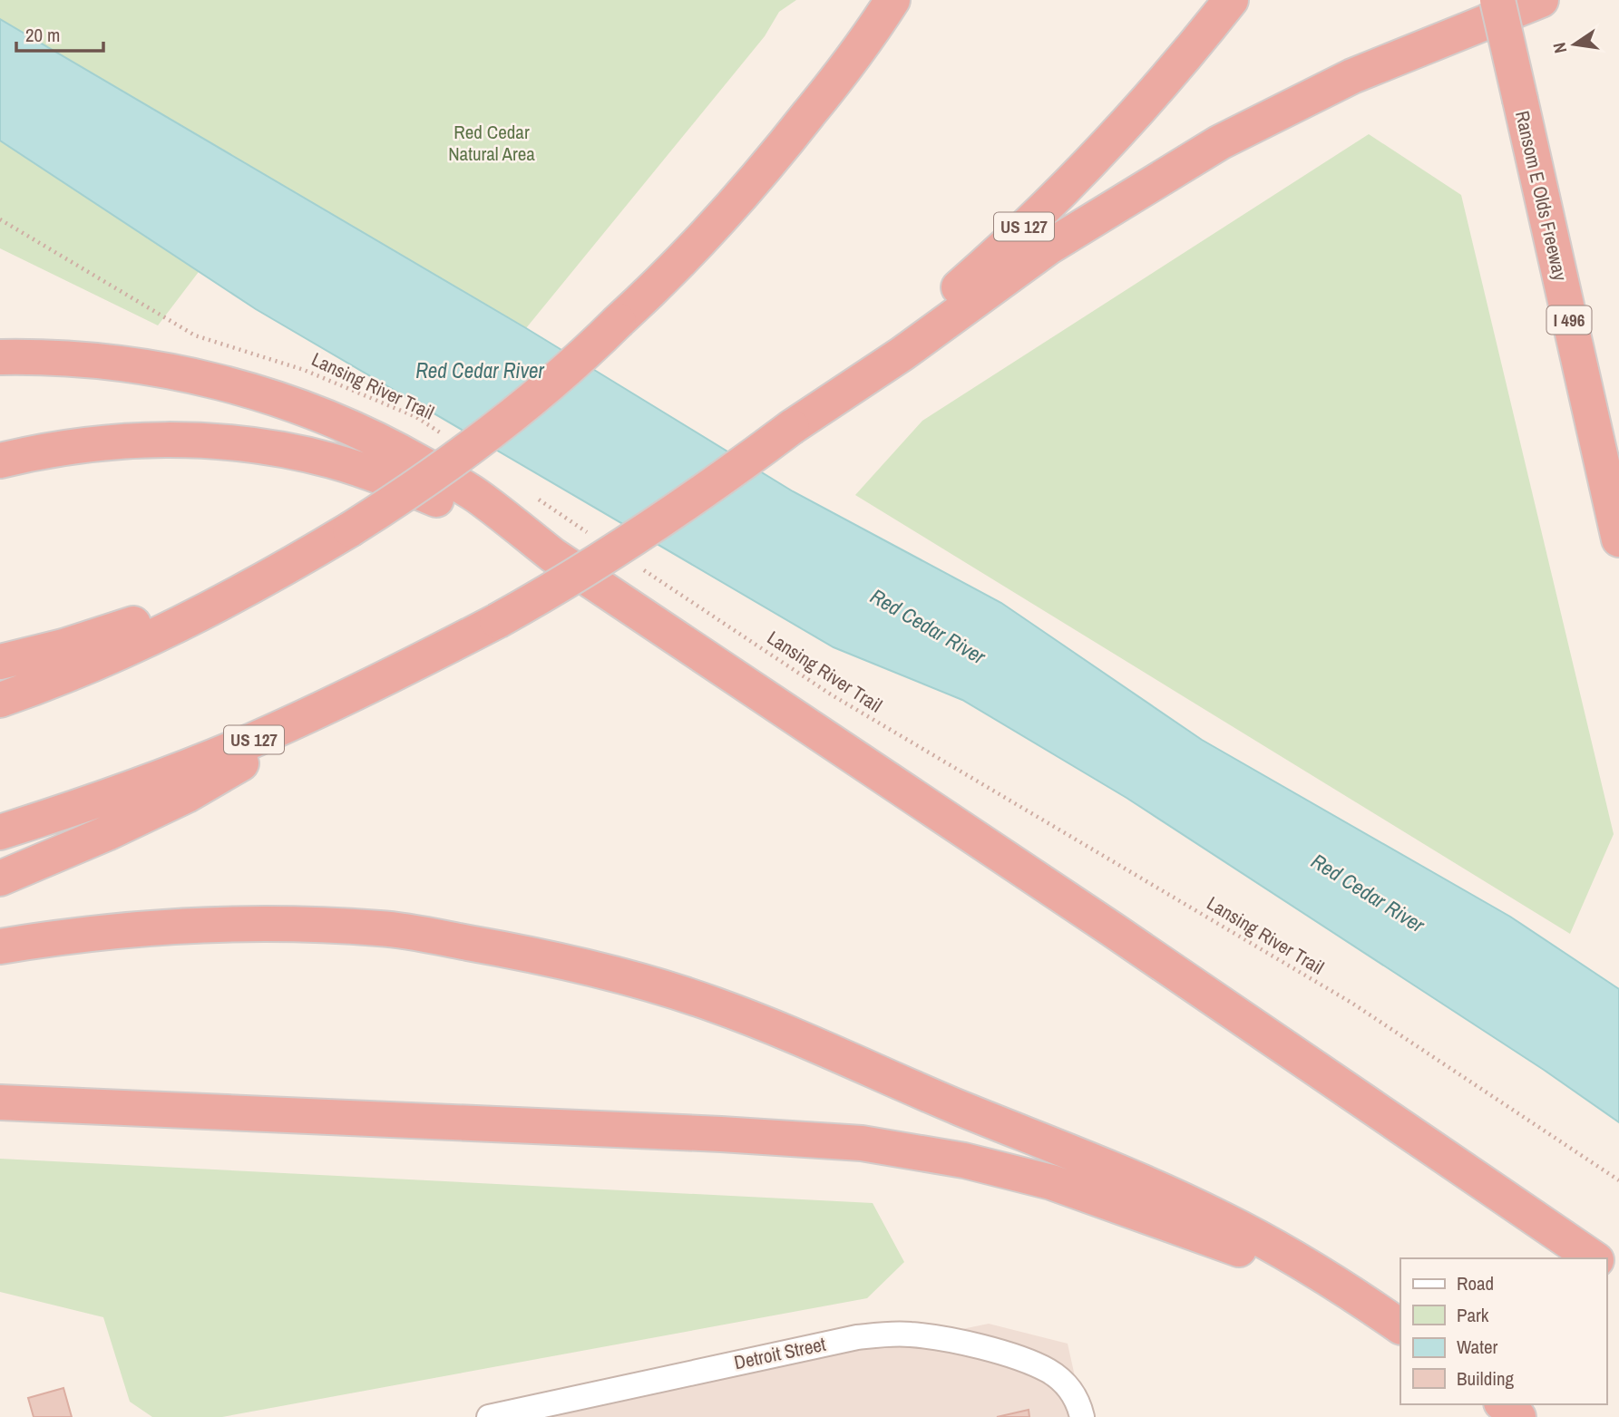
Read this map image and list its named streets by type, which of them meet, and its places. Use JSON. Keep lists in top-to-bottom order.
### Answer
{
  "streets": {
    "highway": ["Ransom E Olds Freeway", "US 127", "I 496"],
    "street": ["Detroit Street"],
    "path": ["Lansing River Trail"]
  },
  "water": ["Red Cedar River"],
  "parks": ["Red Cedar Natural Area"],
  "legend": [
    "Road",
    "Park",
    "Water",
    "Building"
  ],
  "scale_bar": "20 m",
  "north": "left"
}
